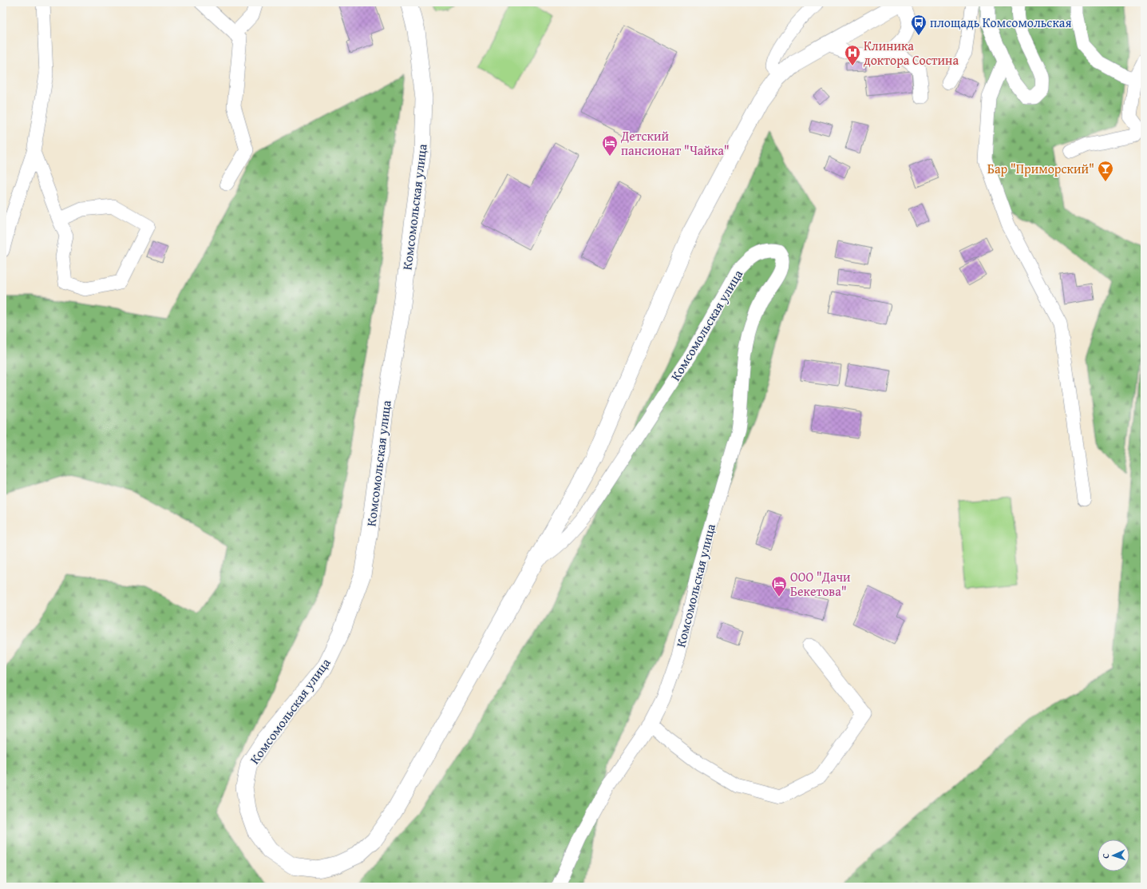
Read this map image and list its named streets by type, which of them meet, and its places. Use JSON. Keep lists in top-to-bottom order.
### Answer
{
  "streets": {
    "main road": ["Комсомольская улица"]
  },
  "places": {
    "bus stop": ["площадь Комсомольская"],
    "hospital": ["Клиника доктора Состина"],
    "hotel": ["Детский пансионат \"Чайка\"", "ООО \"Дачи Бекетова\""],
    "bar": ["Бар \"Приморский\""]
  },
  "north": "left"
}
